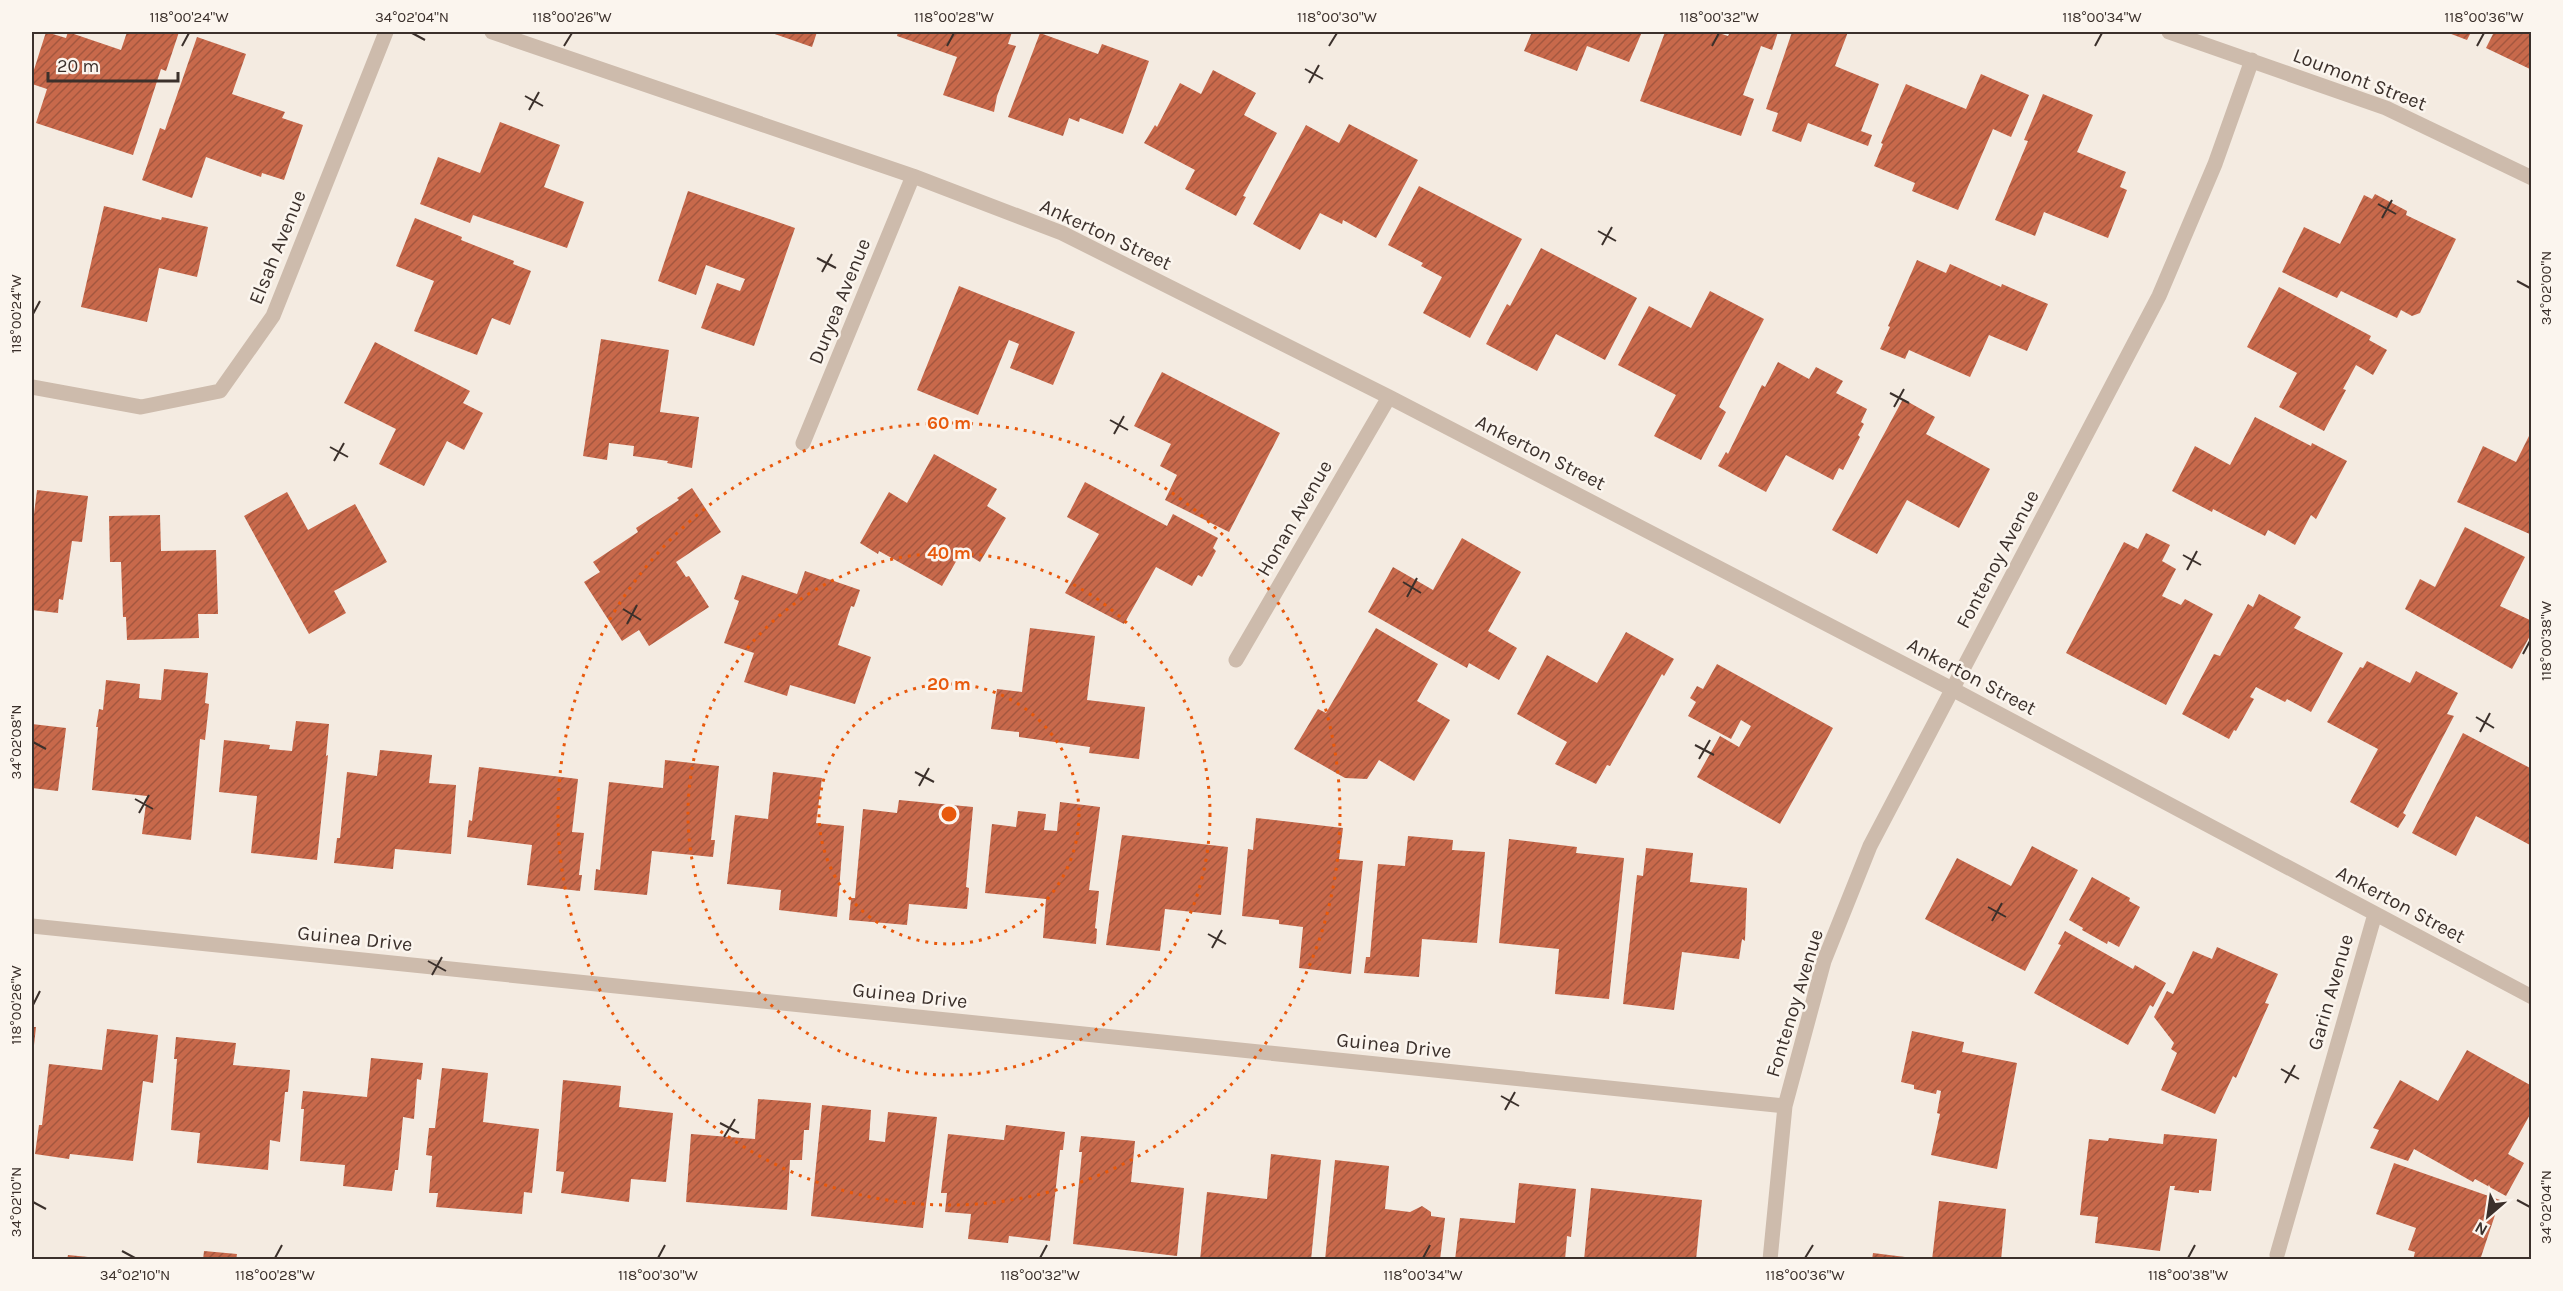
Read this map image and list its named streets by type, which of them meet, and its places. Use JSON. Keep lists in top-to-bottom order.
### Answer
{
  "streets": {
    "street": [
      "Loumont Street",
      "Ankerton Street",
      "Elsah Avenue",
      "Duryea Avenue",
      "Honan Avenue",
      "Fontenoy Avenue",
      "Guinea Drive",
      "Garin Avenue"
    ]
  },
  "crossings": [
    ["Loumont Street", "Fontenoy Avenue"],
    ["Ankerton Street", "Duryea Avenue"],
    ["Ankerton Street", "Honan Avenue"],
    ["Ankerton Street", "Fontenoy Avenue"],
    ["Ankerton Street", "Garin Avenue"],
    ["Fontenoy Avenue", "Guinea Drive"]
  ],
  "scale_bar": "20 m",
  "north": "bottom left",
  "coordinates": [
    "118°00'24\"W",
    "34°02'04\"N",
    "118°00'26\"W",
    "118°00'28\"W",
    "118°00'30\"W",
    "118°00'32\"W",
    "118°00'34\"W",
    "118°00'36\"W",
    "34°02'00\"N",
    "118°00'38\"W",
    "34°02'08\"N",
    "34°02'10\"N"
  ],
  "rings": ["60 m", "40 m", "20 m"]
}
